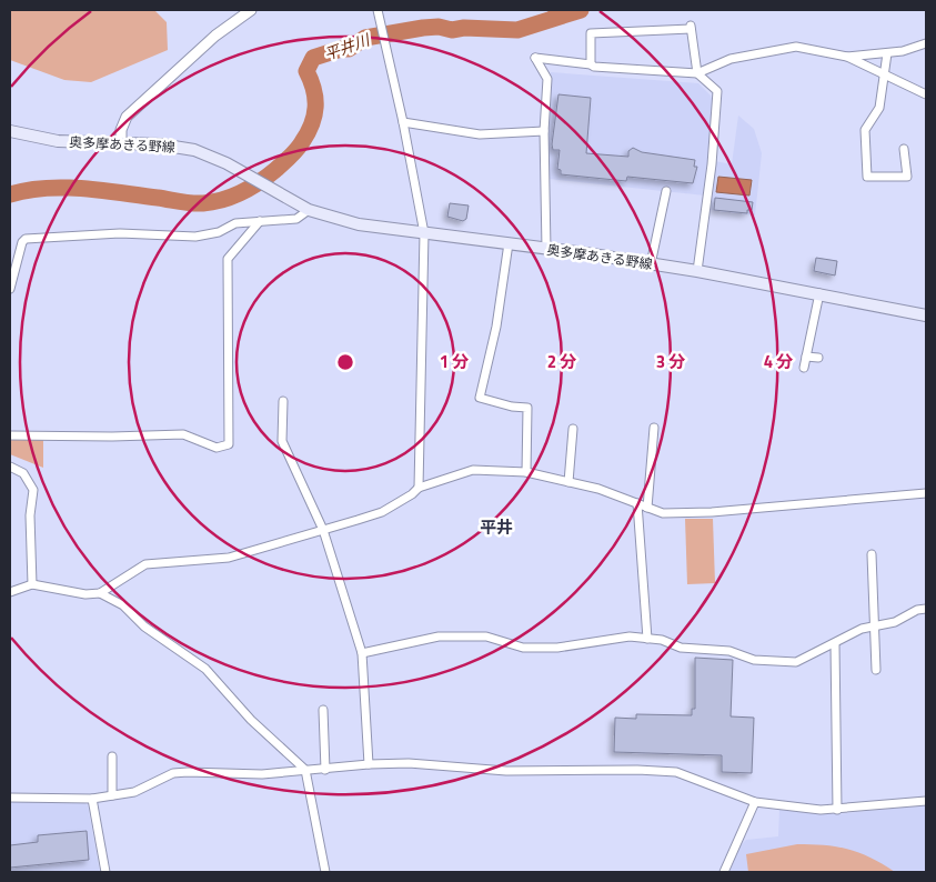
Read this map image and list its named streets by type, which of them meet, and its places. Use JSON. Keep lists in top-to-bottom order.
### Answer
{
  "streets": {
    "main road": ["奥多摩あきる野線"]
  },
  "districts": ["平井"],
  "water": ["平井川"],
  "rings": [
    "1 分",
    "2 分",
    "3 分",
    "4 分"
  ]
}
